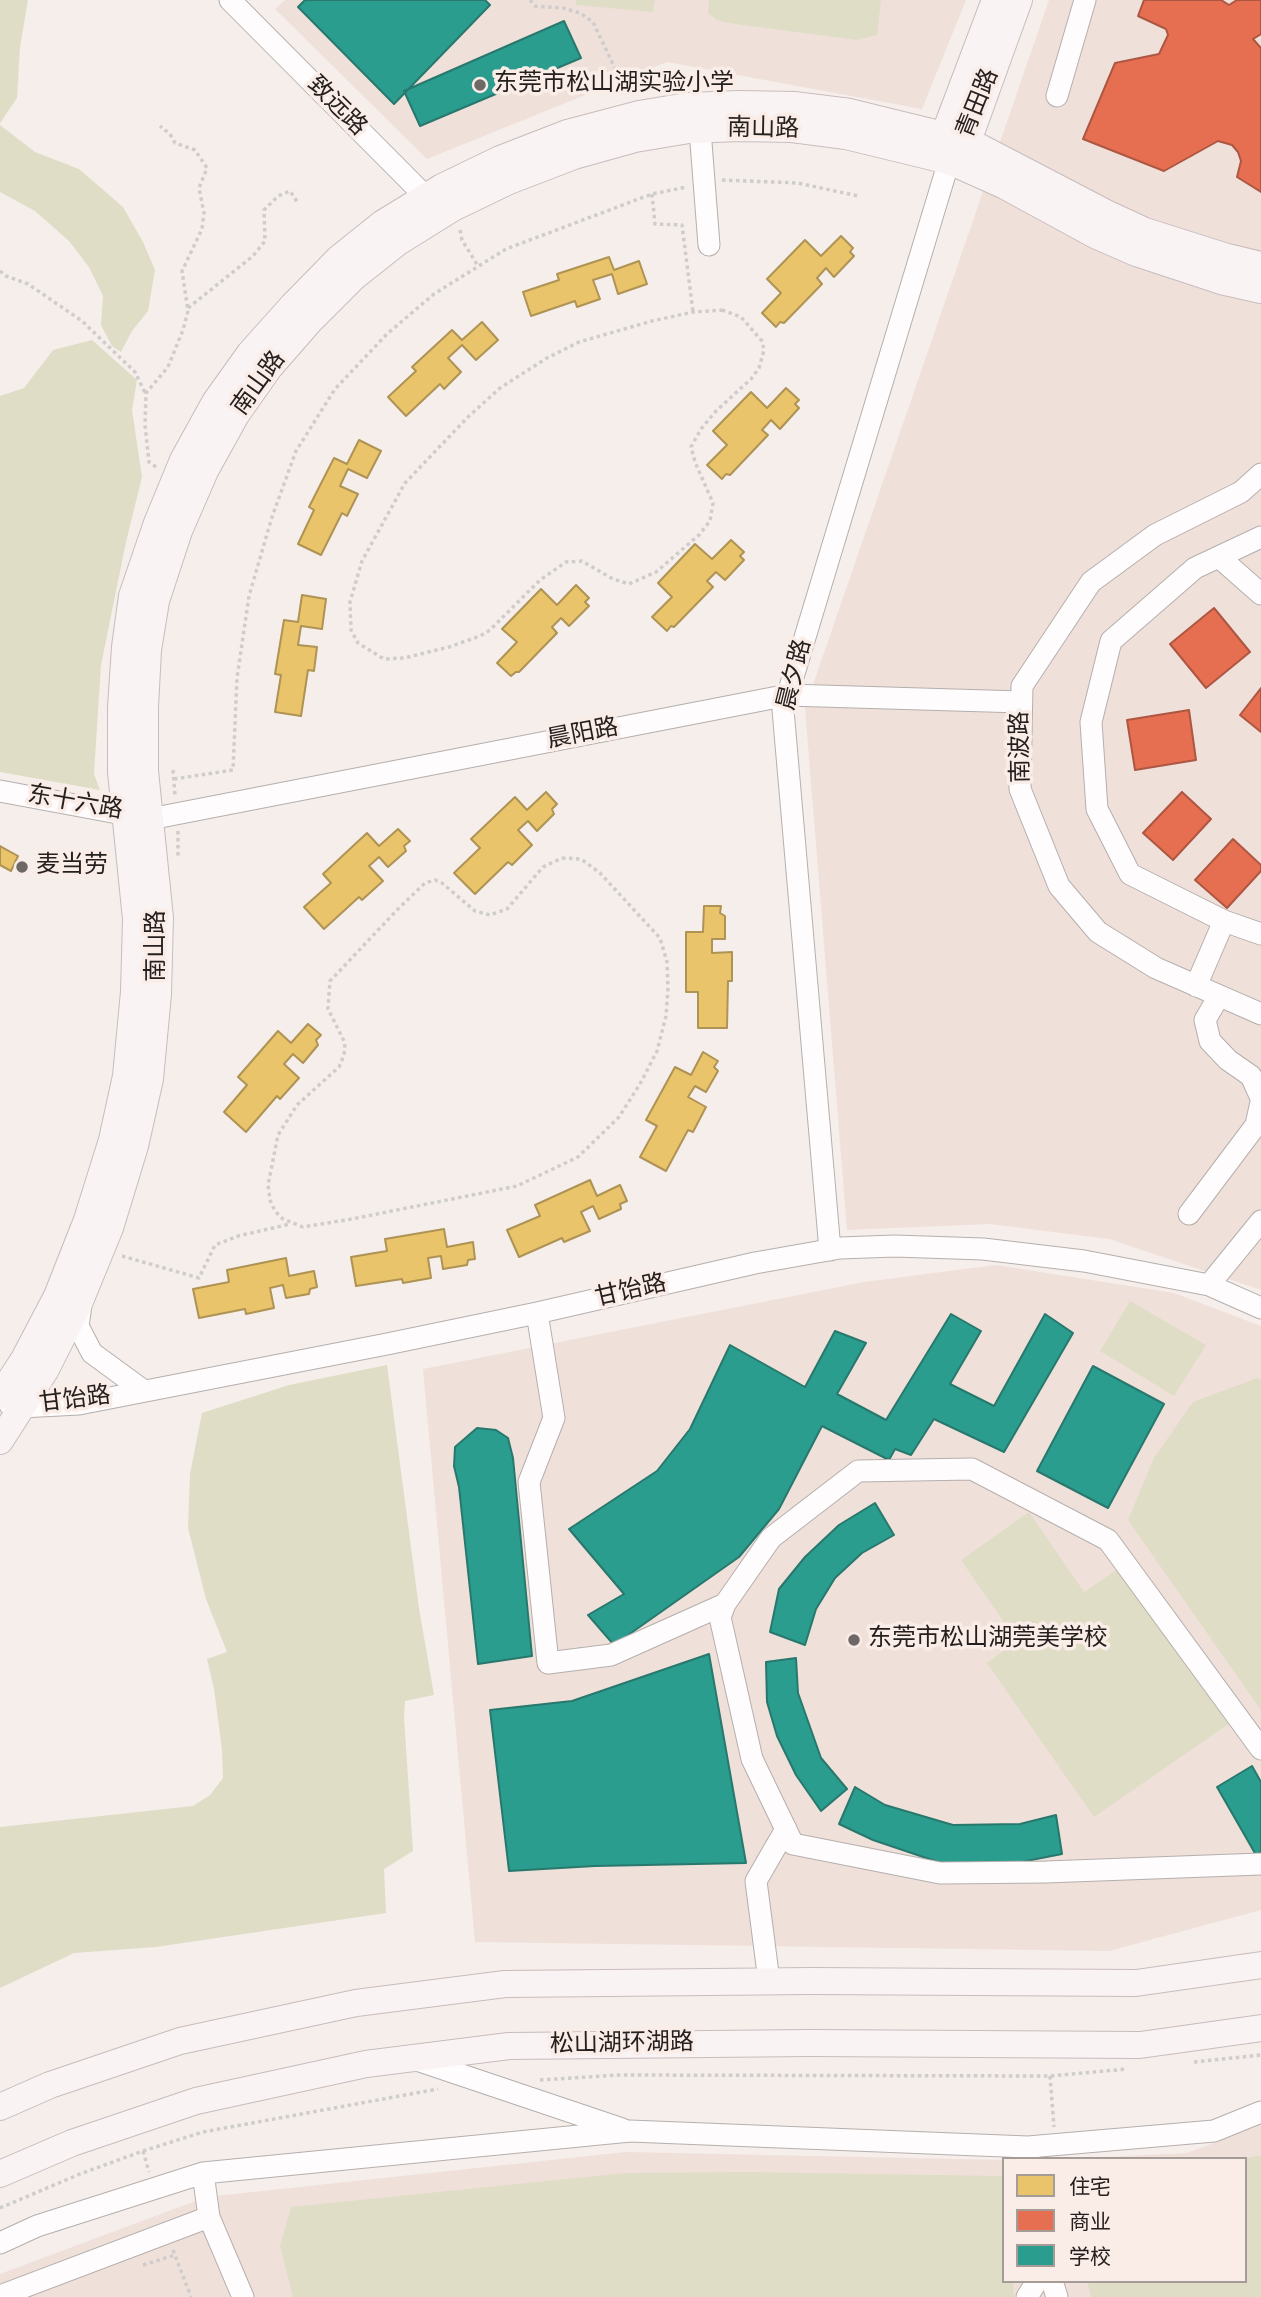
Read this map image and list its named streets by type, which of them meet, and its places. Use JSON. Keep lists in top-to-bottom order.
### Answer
{
  "streets": {
    "main road": ["青田路", "南山路", "松山湖环湖路"],
    "street": [
      "致远路",
      "晨夕路",
      "晨阳路",
      "南波路",
      "东十六路",
      "甘饴路"
    ]
  },
  "crossings": [
    ["青田路", "南山路"],
    ["青田路", "晨夕路"],
    ["致远路", "南山路"],
    ["南山路", "晨夕路"],
    ["南山路", "晨阳路"],
    ["南山路", "东十六路"],
    ["南山路", "甘饴路"],
    ["晨夕路", "晨阳路"],
    ["晨夕路", "甘饴路"],
    ["晨阳路", "南波路"],
    ["晨阳路", "东十六路"]
  ],
  "places": ["东莞市松山湖实验小学", "麦当劳", "东莞市松山湖莞美学校"],
  "legend": ["住宅", "商业", "学校"]
}
